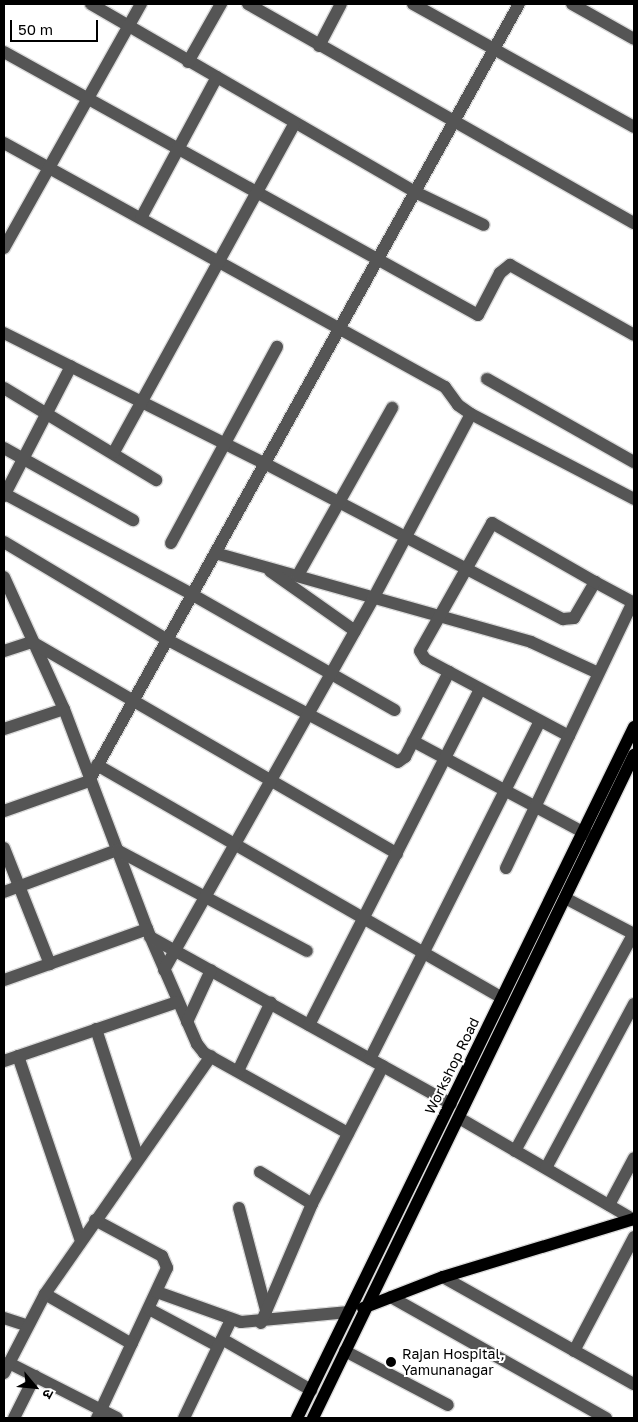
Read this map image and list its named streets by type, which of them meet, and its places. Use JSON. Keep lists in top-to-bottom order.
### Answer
{
  "streets": {
    "main road": ["Workshop Road"]
  },
  "places": ["Rajan Hospital, Yamunanagar"],
  "scale_bar": "50 m",
  "north": "bottom right"
}
